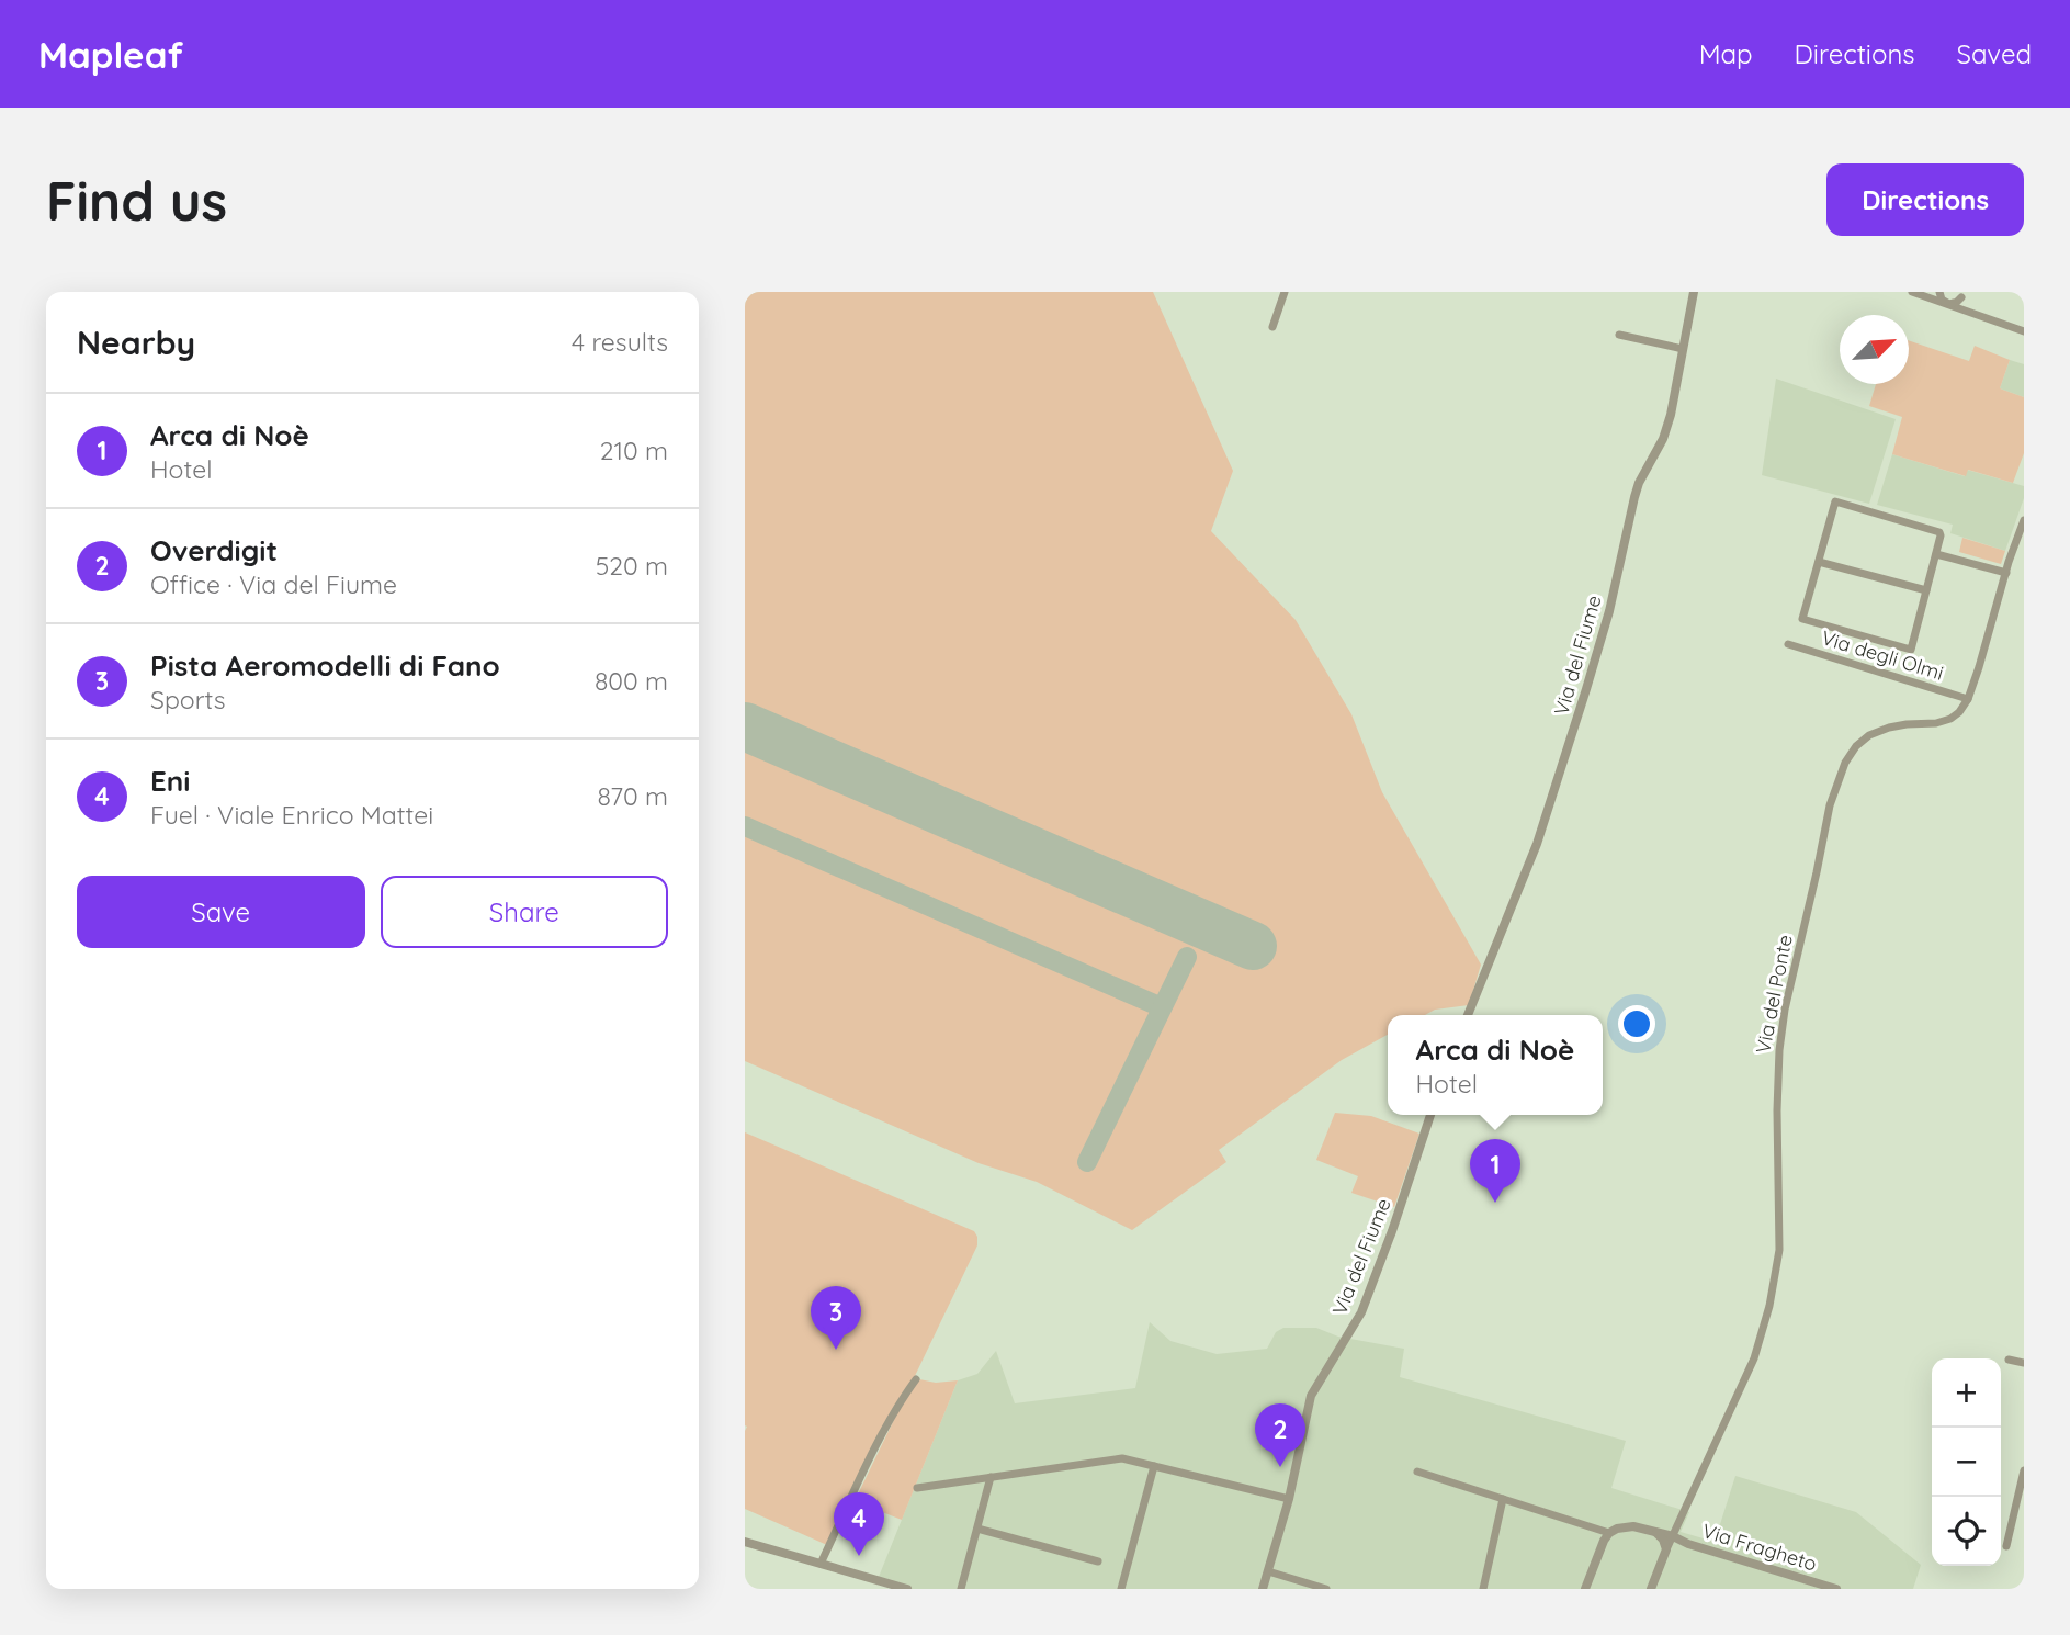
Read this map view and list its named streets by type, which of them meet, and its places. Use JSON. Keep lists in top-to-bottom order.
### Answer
{
  "streets": {
    "street": [
      "Via del Fiume",
      "Via degli Olmi",
      "Via del Ponte",
      "Via Fragheto"
    ]
  },
  "crossings": [
    ["Via degli Olmi", "Via del Ponte"],
    ["Via del Ponte", "Via Fragheto"]
  ],
  "north": "top right",
  "page": {
    "header": "Mapleaf",
    "nav": ["Map", "Directions", "Saved"],
    "buttons": [
      "Directions",
      ["Save", "Share"]
    ],
    "title": "Find us",
    "heading": ["Nearby", "4 results"],
    "list": [
      {
        "mark": "1",
        "name": "Arca di Noè",
        "note": "Hotel",
        "value": "210 m"
      },
      {
        "mark": "2",
        "name": "Overdigit",
        "note": "Office · Via del Fiume",
        "value": "520 m"
      },
      {
        "mark": "3",
        "name": "Pista Aeromodelli di Fano",
        "note": "Sports",
        "value": "800 m"
      },
      {
        "mark": "4",
        "name": "Eni",
        "note": "Fuel · Viale Enrico Mattei",
        "value": "870 m"
      }
    ],
    "popup": ["Arca di Noè", "Hotel"],
    "pins": [
      "1",
      "3",
      "2",
      "4"
    ],
    "map_buttons": ["+", "−"]
  }
}
